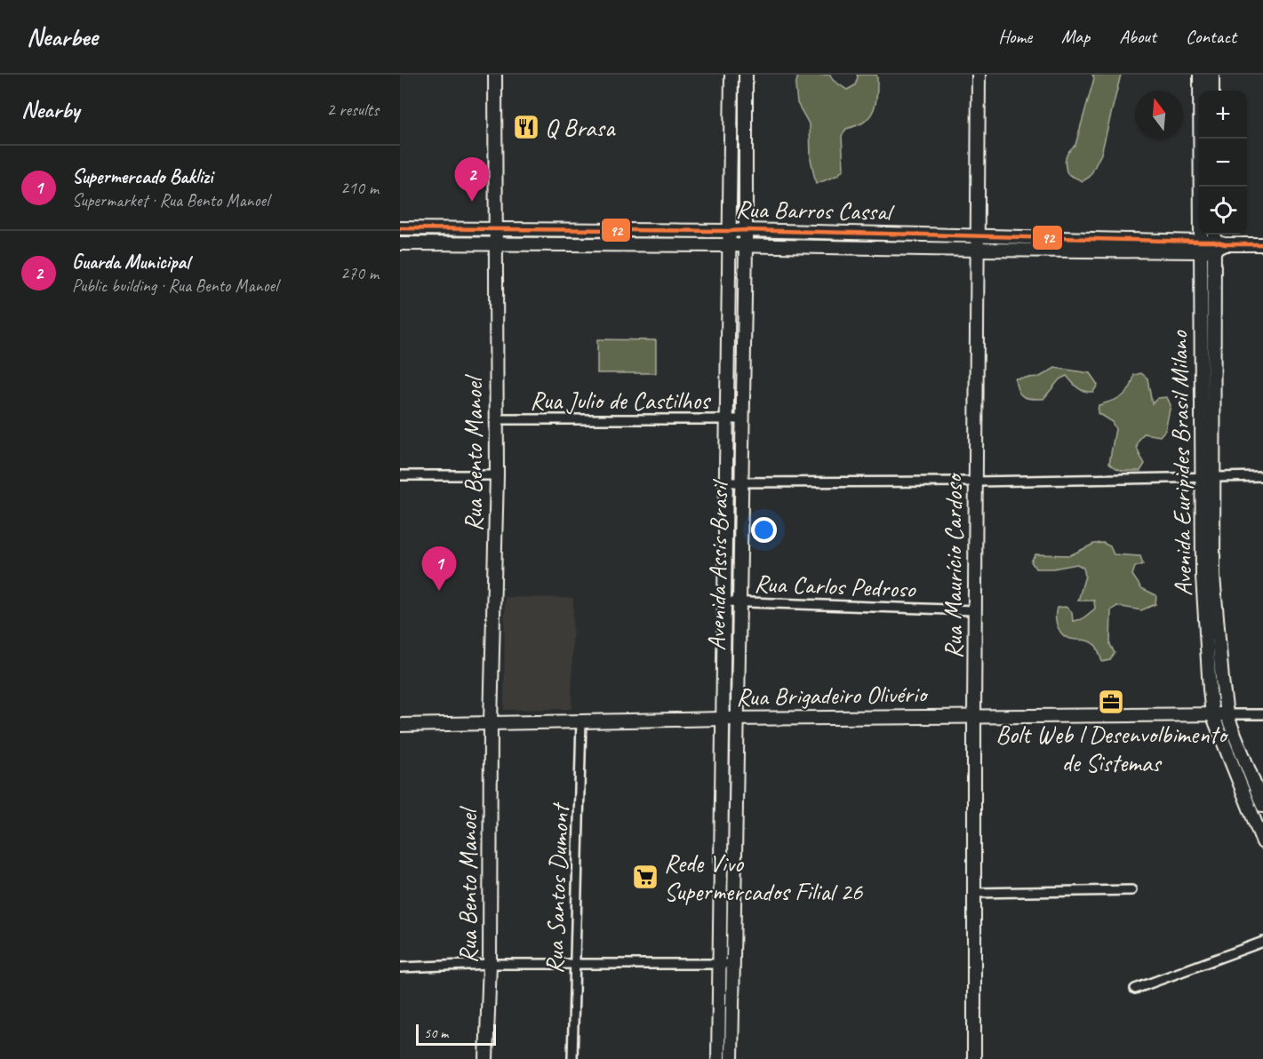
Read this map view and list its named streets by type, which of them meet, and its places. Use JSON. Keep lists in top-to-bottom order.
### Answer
{
  "streets": {
    "street": [
      "Rua Barros Cassal",
      "Rua Julio de Castilhos",
      "Rua Bento Manoel",
      "Avenida Euripides Brasil Milano",
      "Avenida Assis Brasil",
      "Rua Maurício Cardoso",
      "Rua Carlos Pedroso",
      "Rua Brigadeiro Olivério",
      "Rua Santos Dumont"
    ]
  },
  "crossings": [
    ["Rua Barros Cassal", "Rua Bento Manoel"],
    ["Rua Barros Cassal", "Avenida Euripides Brasil Milano"],
    ["Rua Barros Cassal", "Avenida Assis Brasil"],
    ["Rua Barros Cassal", "Rua Maurício Cardoso"],
    ["Rua Julio de Castilhos", "Rua Bento Manoel"],
    ["Rua Julio de Castilhos", "Avenida Assis Brasil"],
    ["Rua Bento Manoel", "Rua Brigadeiro Olivério"],
    ["Avenida Euripides Brasil Milano", "Rua Brigadeiro Olivério"],
    ["Avenida Assis Brasil", "Rua Carlos Pedroso"],
    ["Avenida Assis Brasil", "Rua Brigadeiro Olivério"],
    ["Rua Maurício Cardoso", "Rua Carlos Pedroso"],
    ["Rua Maurício Cardoso", "Rua Brigadeiro Olivério"],
    ["Rua Brigadeiro Olivério", "Rua Santos Dumont"]
  ],
  "places": {
    "restaurant": ["Q Brasa"],
    "office": ["Bolt Web l Desenvolbimento de Sistemas"],
    "supermarket": ["Rede Vivo Supermercados Filial 26"]
  },
  "lines": ["transit line 92"],
  "scale_bar": "50 m",
  "north": "top",
  "page": {
    "header": "Nearbee",
    "nav": [
      "Home",
      "Map",
      "About",
      "Contact"
    ],
    "heading": ["Nearby", "2 results"],
    "map_buttons": ["+", "−"],
    "list": [
      {
        "mark": "1",
        "name": "Supermercado Baklizi",
        "note": "Supermarket · Rua Bento Manoel",
        "value": "210 m"
      },
      {
        "mark": "2",
        "name": "Guarda Municipal",
        "note": "Public building · Rua Bento Manoel",
        "value": "270 m"
      }
    ],
    "pins": ["2", "1"],
    "scale": "50 m"
  }
}
